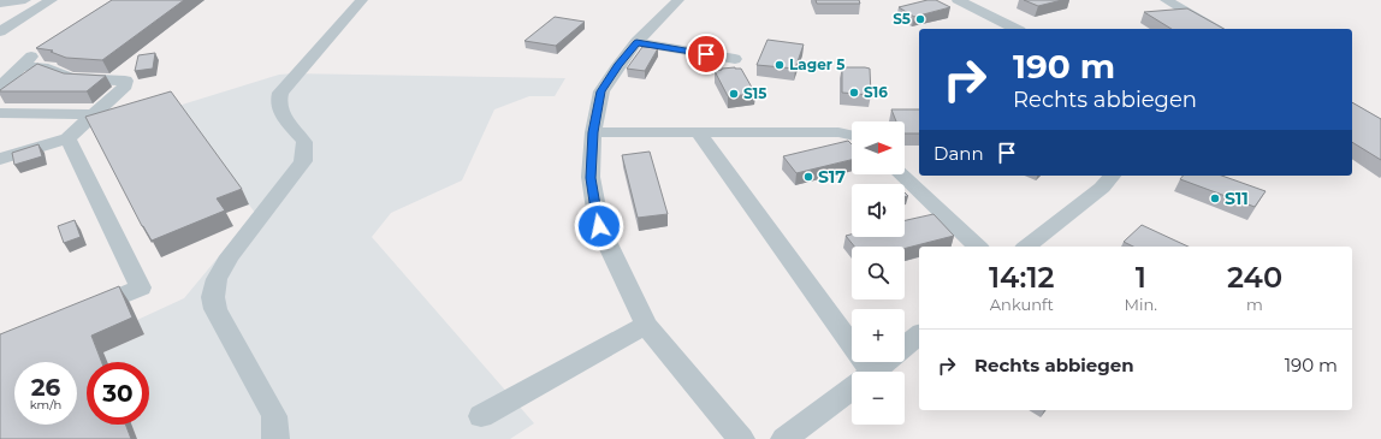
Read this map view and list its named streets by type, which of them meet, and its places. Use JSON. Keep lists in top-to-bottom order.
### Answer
{
  "places": [
    "S5",
    "Lager 5",
    "S16",
    "S15",
    "S17",
    "S11"
  ],
  "north": "right",
  "page": {
    "turn": ["190 m", "Rechts abbiegen"],
    "map_buttons": ["+", "−"],
    "then": "Dann",
    "eta": [
      "14:12",
      "Ankunft",
      "1",
      "Min.",
      "240",
      "m"
    ],
    "list": [
      {
        "name": "Rechts abbiegen",
        "value": "190 m"
      }
    ],
    "speed": "26 km/h",
    "limit": "30"
  }
}
